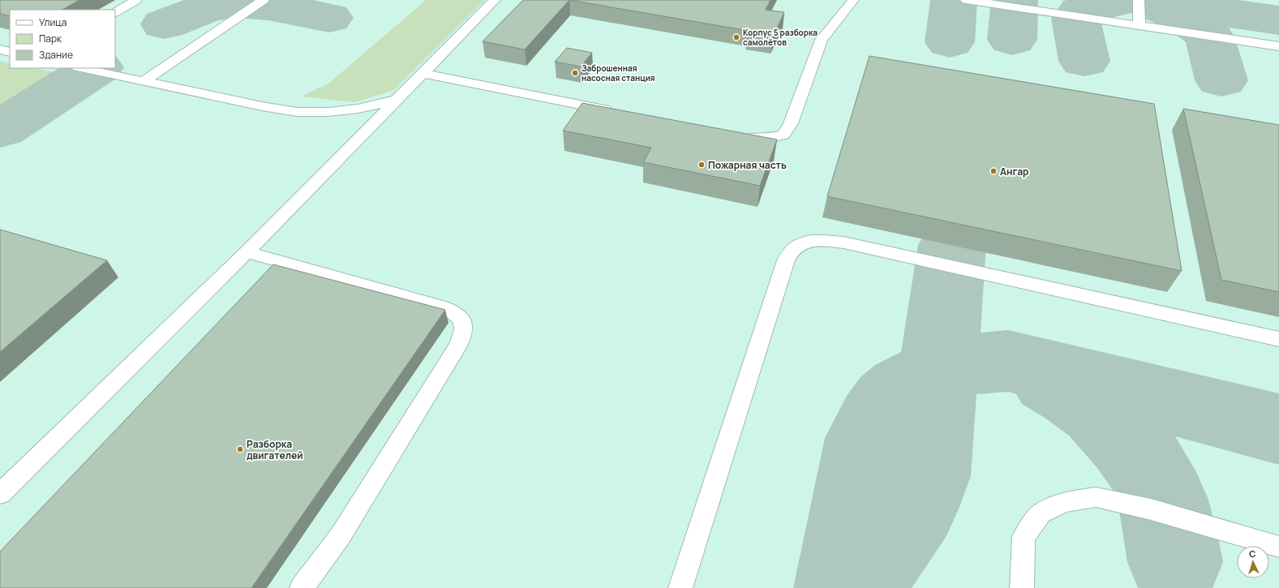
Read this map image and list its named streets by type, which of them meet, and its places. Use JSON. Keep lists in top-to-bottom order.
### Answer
{
  "places": [
    "Корпус 5 разборка самолётов",
    "Заброшенная насосная станция",
    "Пожарная часть",
    "Ангар",
    "Разборка двигателей"
  ],
  "legend": ["Улица", "Парк", "Здание"],
  "north": "top"
}
